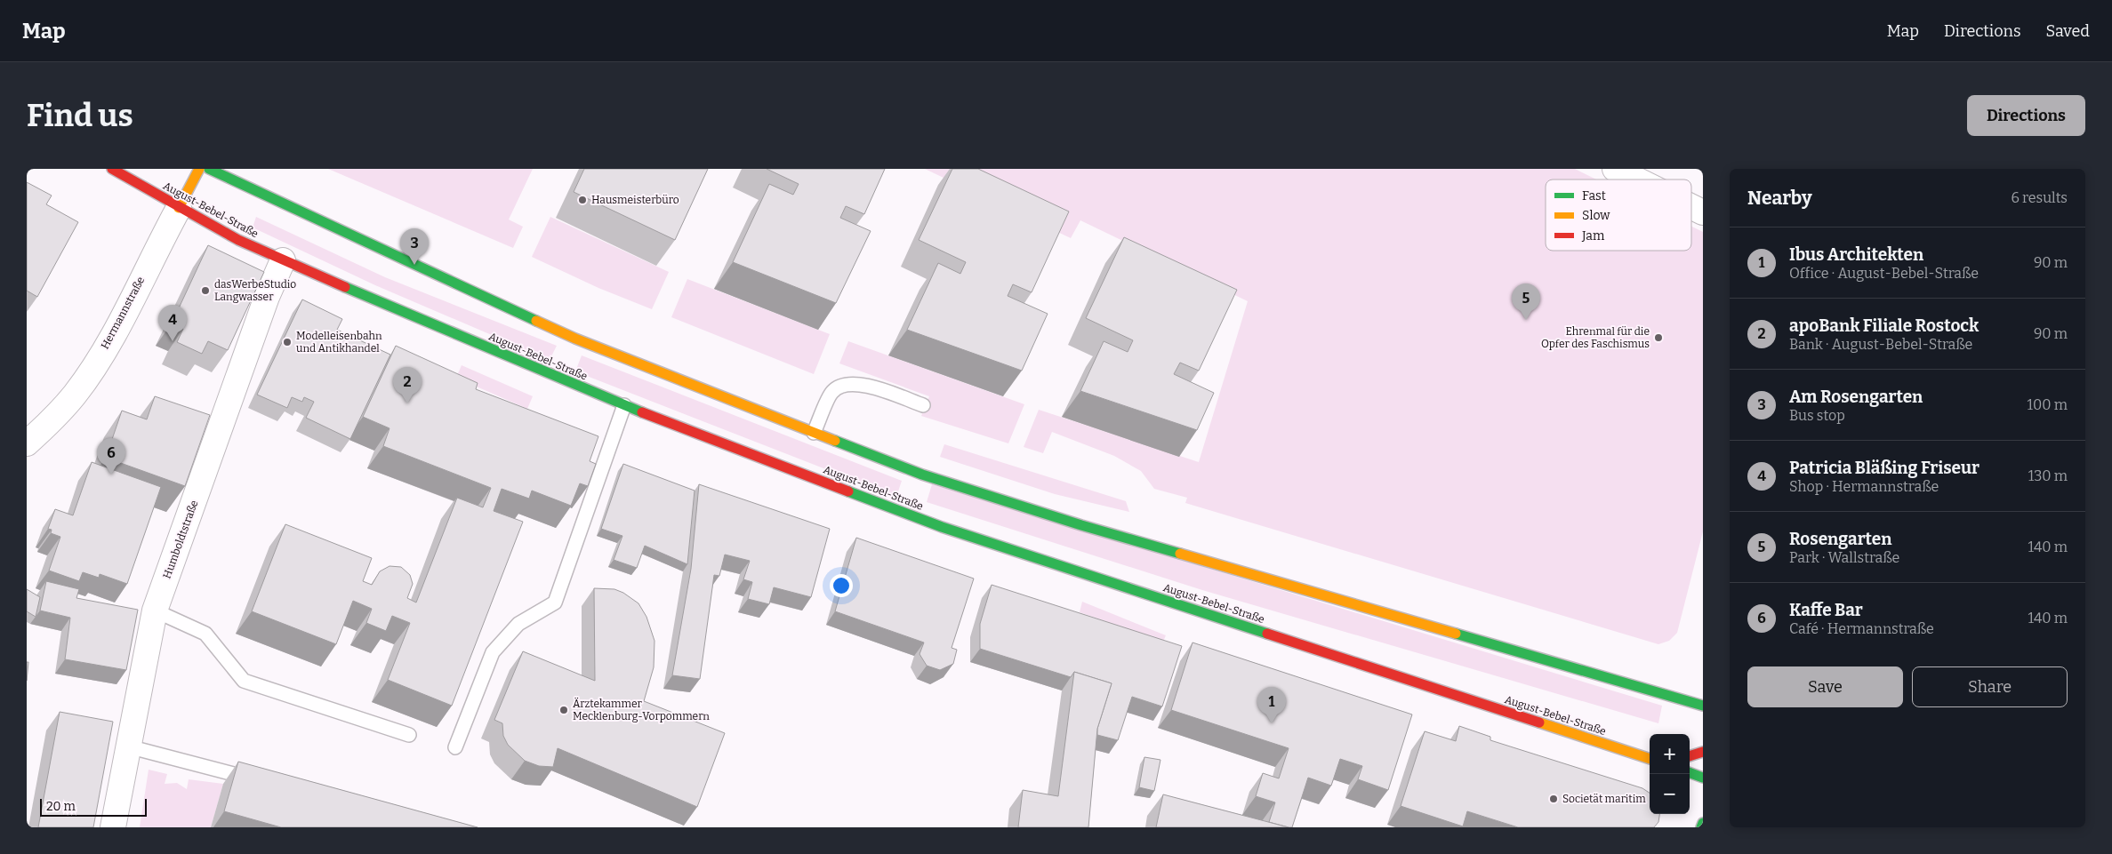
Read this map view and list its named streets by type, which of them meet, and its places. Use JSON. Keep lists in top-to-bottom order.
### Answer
{
  "streets": {
    "main road": ["August-Bebel-Straße", "Hermannstraße"],
    "street": ["Humboldtstraße"]
  },
  "crossings": [
    ["August-Bebel-Straße", "Hermannstraße"],
    ["August-Bebel-Straße", "Humboldtstraße"]
  ],
  "places": [
    "Hausmeisterbüro",
    "dasWerbeStudio Langwasser",
    "Ehrenmal für die Opfer des Faschismus",
    "Modelleisenbahn und Antikhandel",
    "Ärztekammer Mecklenburg-Vorpommern",
    "Societät maritim"
  ],
  "legend": ["Fast", "Slow", "Jam"],
  "scale_bar": "20 m",
  "page": {
    "header": "Map",
    "nav": ["Map", "Directions", "Saved"],
    "buttons": [
      "Directions",
      ["Save", "Share"]
    ],
    "title": "Find us",
    "heading": ["Nearby", "6 results"],
    "list": [
      {
        "mark": "1",
        "name": "Ibus Architekten",
        "note": "Office · August-Bebel-Straße",
        "value": "90 m"
      },
      {
        "mark": "2",
        "name": "apoBank Filiale Rostock",
        "note": "Bank · August-Bebel-Straße",
        "value": "90 m"
      },
      {
        "mark": "3",
        "name": "Am Rosengarten",
        "note": "Bus stop",
        "value": "100 m"
      },
      {
        "mark": "4",
        "name": "Patricia Bläßing Friseur",
        "note": "Shop · Hermannstraße",
        "value": "130 m"
      },
      {
        "mark": "5",
        "name": "Rosengarten",
        "note": "Park · Wallstraße",
        "value": "140 m"
      },
      {
        "mark": "6",
        "name": "Kaffe Bar",
        "note": "Café · Hermannstraße",
        "value": "140 m"
      }
    ],
    "pins": [
      "3",
      "5",
      "4",
      "2",
      "6",
      "1"
    ],
    "map_buttons": ["+", "−"],
    "scale": "20 m"
  }
}
